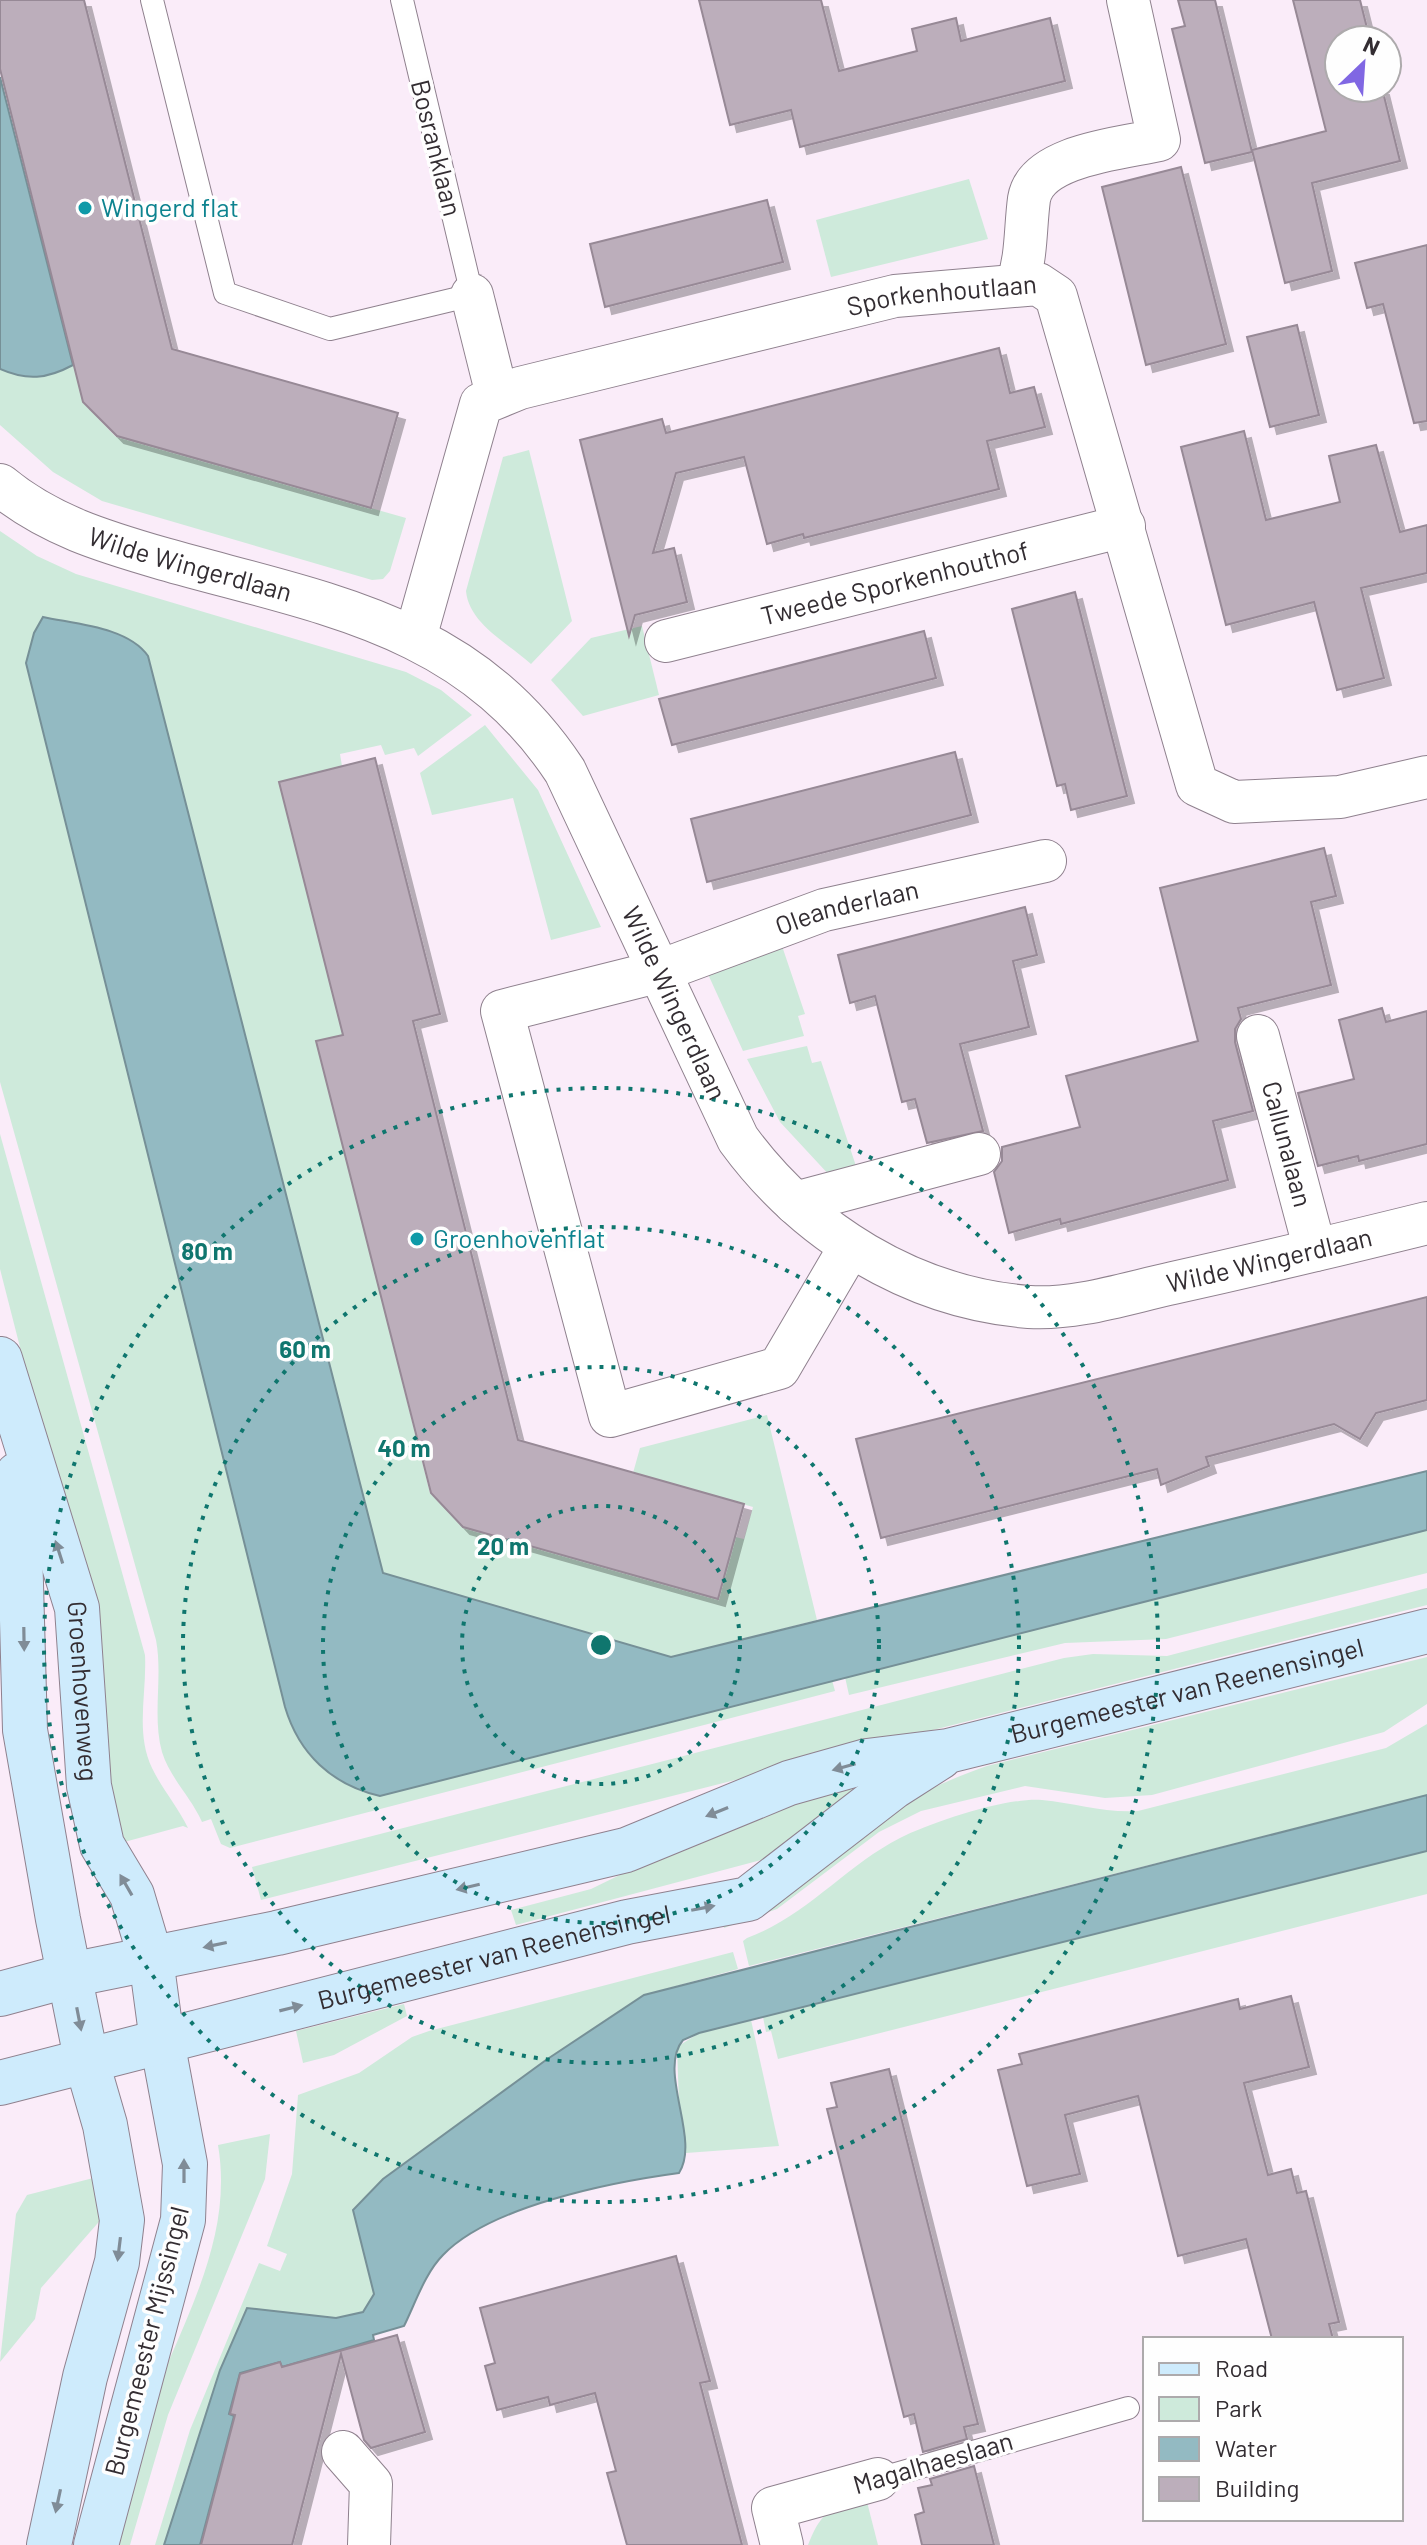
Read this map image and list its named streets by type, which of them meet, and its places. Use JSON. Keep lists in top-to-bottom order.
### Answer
{
  "streets": {
    "main road": ["Groenhovenweg", "Burgemeester van Reenensingel", "Burgemeester Mijssingel"],
    "street": [
      "Bosranklaan",
      "Sporkenhoutlaan",
      "Wilde Wingerdlaan",
      "Tweede Sporkenhouthof",
      "Oleanderlaan",
      "Callunalaan",
      "Magalhaeslaan"
    ]
  },
  "crossings": [
    ["Bosranklaan", "Sporkenhoutlaan"],
    ["Sporkenhoutlaan", "Tweede Sporkenhouthof"],
    ["Wilde Wingerdlaan", "Oleanderlaan"],
    ["Wilde Wingerdlaan", "Callunalaan"],
    ["Groenhovenweg", "Burgemeester van Reenensingel"],
    ["Groenhovenweg", "Burgemeester Mijssingel"],
    ["Burgemeester van Reenensingel", "Burgemeester Mijssingel"]
  ],
  "places": ["Wingerd flat", "Groenhovenflat"],
  "legend": [
    "Road",
    "Park",
    "Water",
    "Building"
  ],
  "north": "top right",
  "rings": [
    "80 m",
    "60 m",
    "40 m",
    "20 m"
  ]
}
